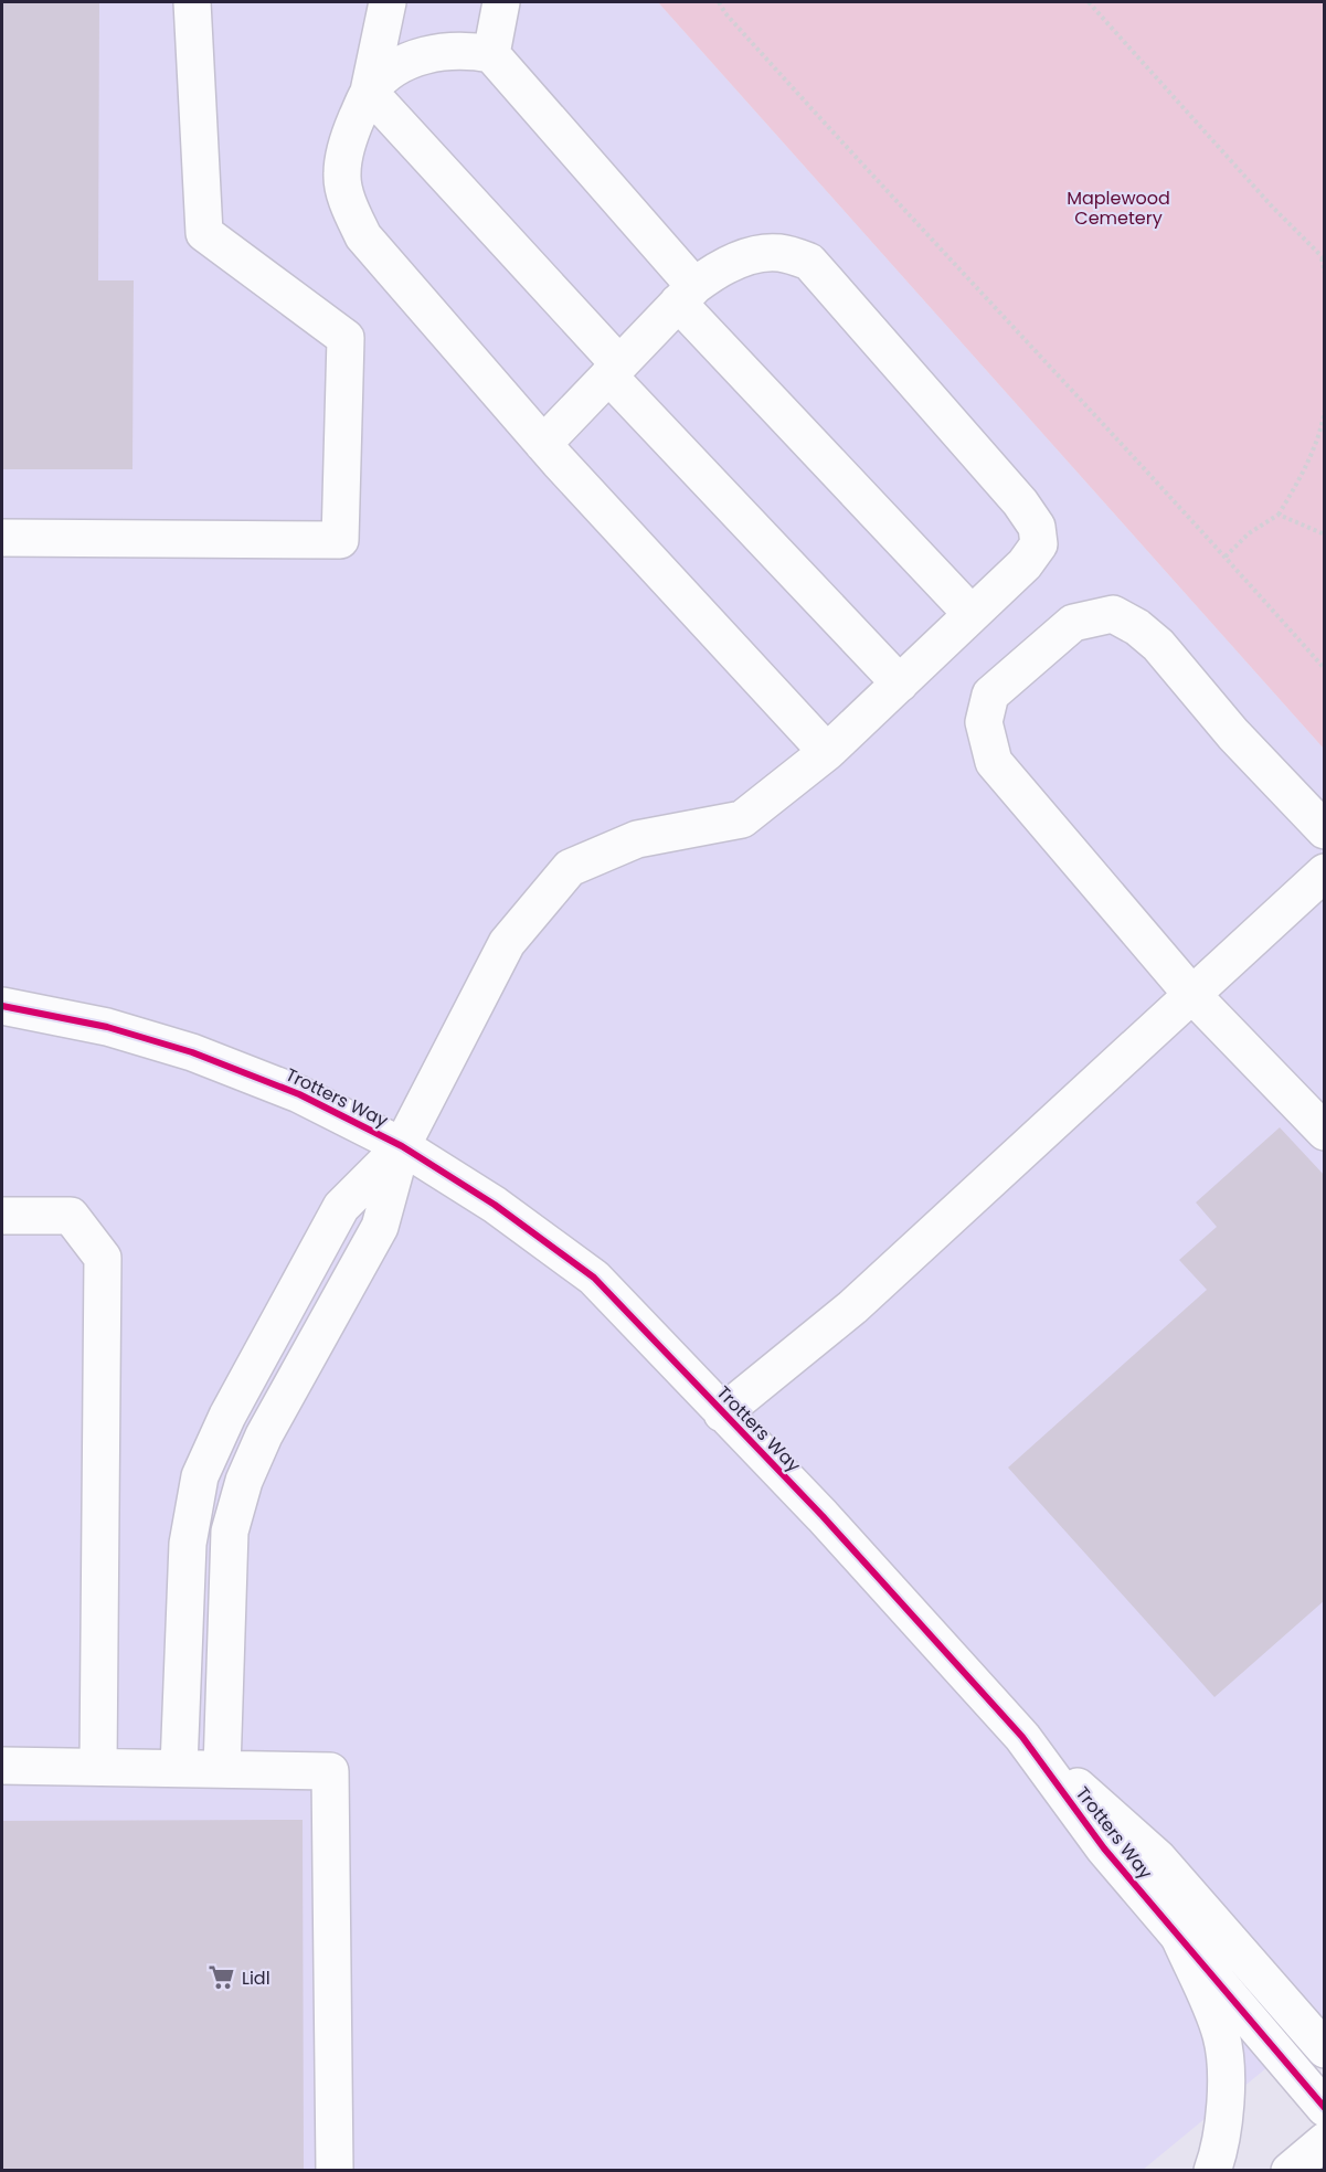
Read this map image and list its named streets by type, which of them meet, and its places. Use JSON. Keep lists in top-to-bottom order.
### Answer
{
  "streets": {
    "street": ["Trotters Way"]
  },
  "parks": ["Maplewood Cemetery"],
  "places": {
    "supermarket": ["Lidl"]
  }
}
